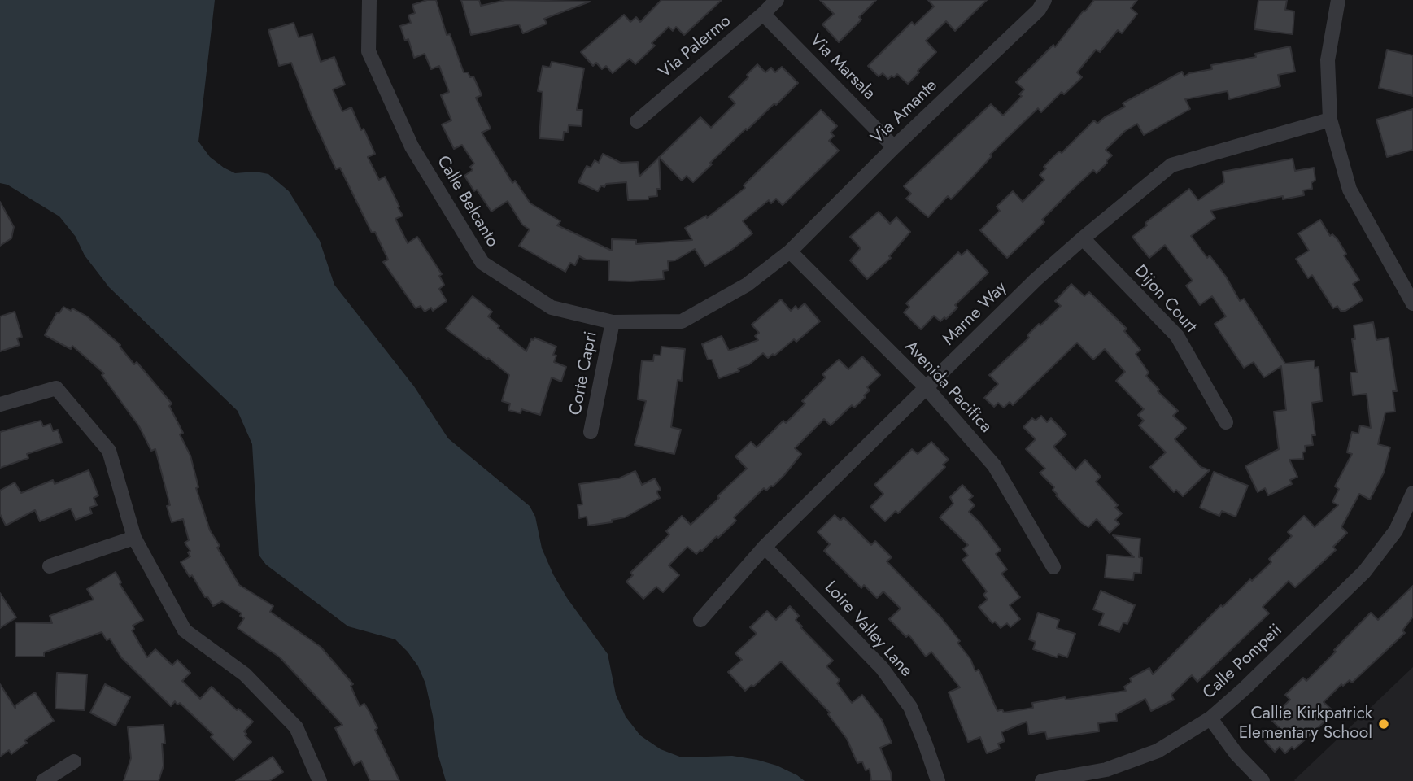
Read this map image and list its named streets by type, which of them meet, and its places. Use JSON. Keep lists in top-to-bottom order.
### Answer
{
  "streets": {
    "street": [
      "Via Palermo",
      "Via Marsala",
      "Via Amante",
      "Calle Belcanto",
      "Dijon Court",
      "Marne Way",
      "Corte Capri",
      "Avenida Pacifica",
      "Loire Valley Lane",
      "Calle Pompeii"
    ]
  },
  "crossings": [
    ["Via Palermo", "Via Marsala"],
    ["Via Marsala", "Via Amante"],
    ["Via Amante", "Calle Belcanto"],
    ["Via Amante", "Avenida Pacifica"],
    ["Calle Belcanto", "Corte Capri"],
    ["Calle Belcanto", "Avenida Pacifica"],
    ["Dijon Court", "Marne Way"],
    ["Marne Way", "Avenida Pacifica"],
    ["Marne Way", "Loire Valley Lane"]
  ],
  "places": ["Callie Kirkpatrick Elementary School"]
}
